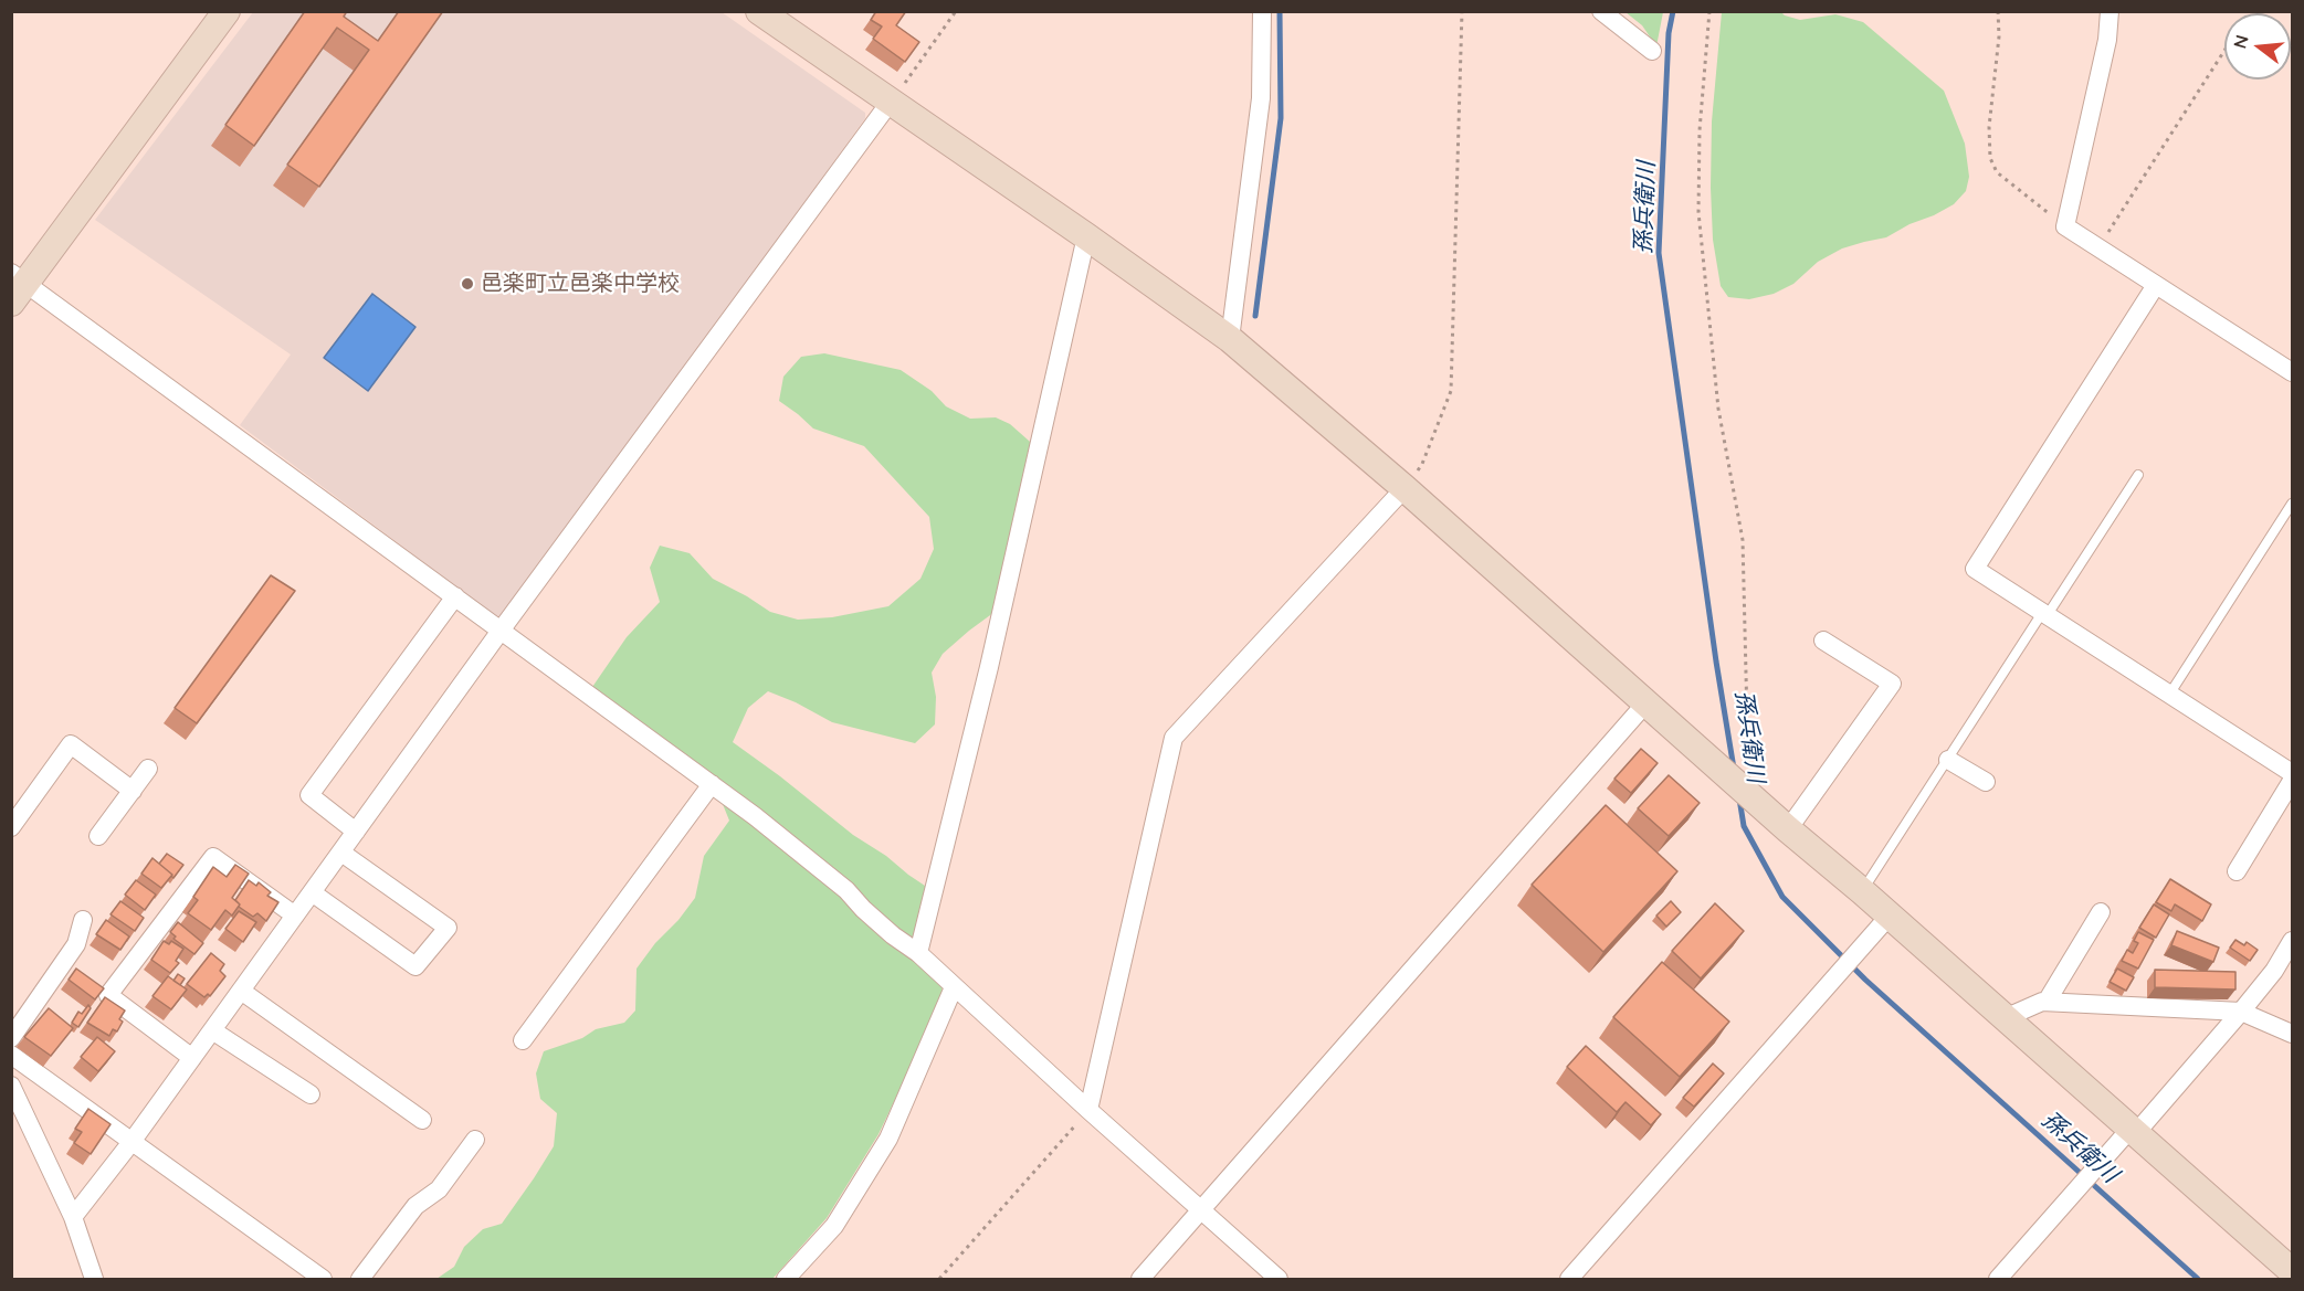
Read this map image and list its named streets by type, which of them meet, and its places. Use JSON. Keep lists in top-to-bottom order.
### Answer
{
  "water": ["孫兵衛川"],
  "places": ["邑楽町立邑楽中学校"],
  "north": "left"
}
